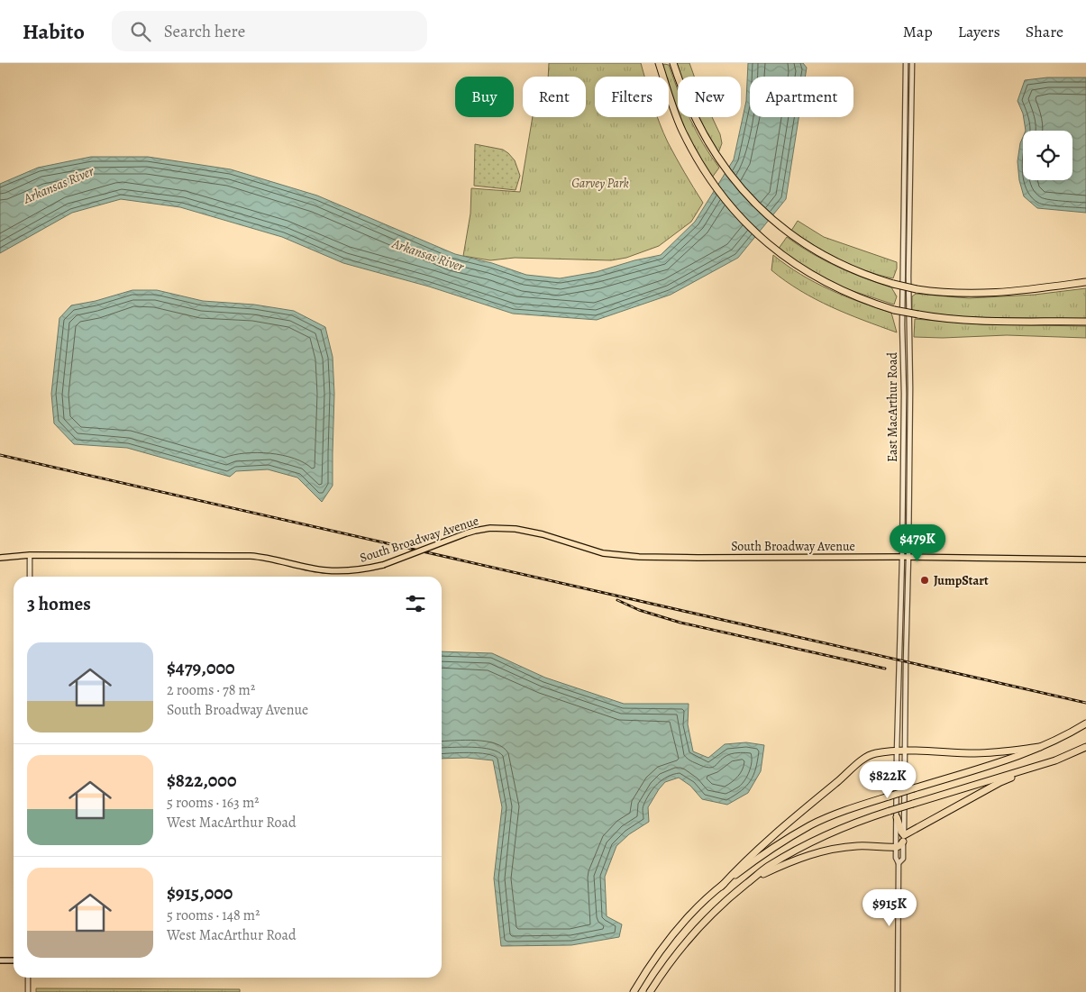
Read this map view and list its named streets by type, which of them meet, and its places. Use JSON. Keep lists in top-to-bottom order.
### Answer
{
  "streets": {
    "main road": ["South Broadway Avenue"],
    "street": ["East MacArthur Road"]
  },
  "crossings": [
    ["East MacArthur Road", "South Broadway Avenue"]
  ],
  "water": ["Arkansas River"],
  "parks": ["Garvey Park"],
  "places": ["JumpStart"],
  "page": {
    "header": "Habito",
    "search": "Search here",
    "nav": ["Map", "Layers", "Share"],
    "chip": [
      "Buy",
      "Rent",
      "Filters",
      "New",
      "Apartment"
    ],
    "price": ["$479K", "$822K", "$915K"],
    "heading": "3 homes",
    "list": [
      {
        "name": "$479,000",
        "note": "2 rooms · 78 m² · South Broadway Avenue"
      },
      {
        "name": "$822,000",
        "note": "5 rooms · 163 m² · West MacArthur Road"
      },
      {
        "name": "$915,000",
        "note": "5 rooms · 148 m² · West MacArthur Road"
      }
    ]
  }
}
